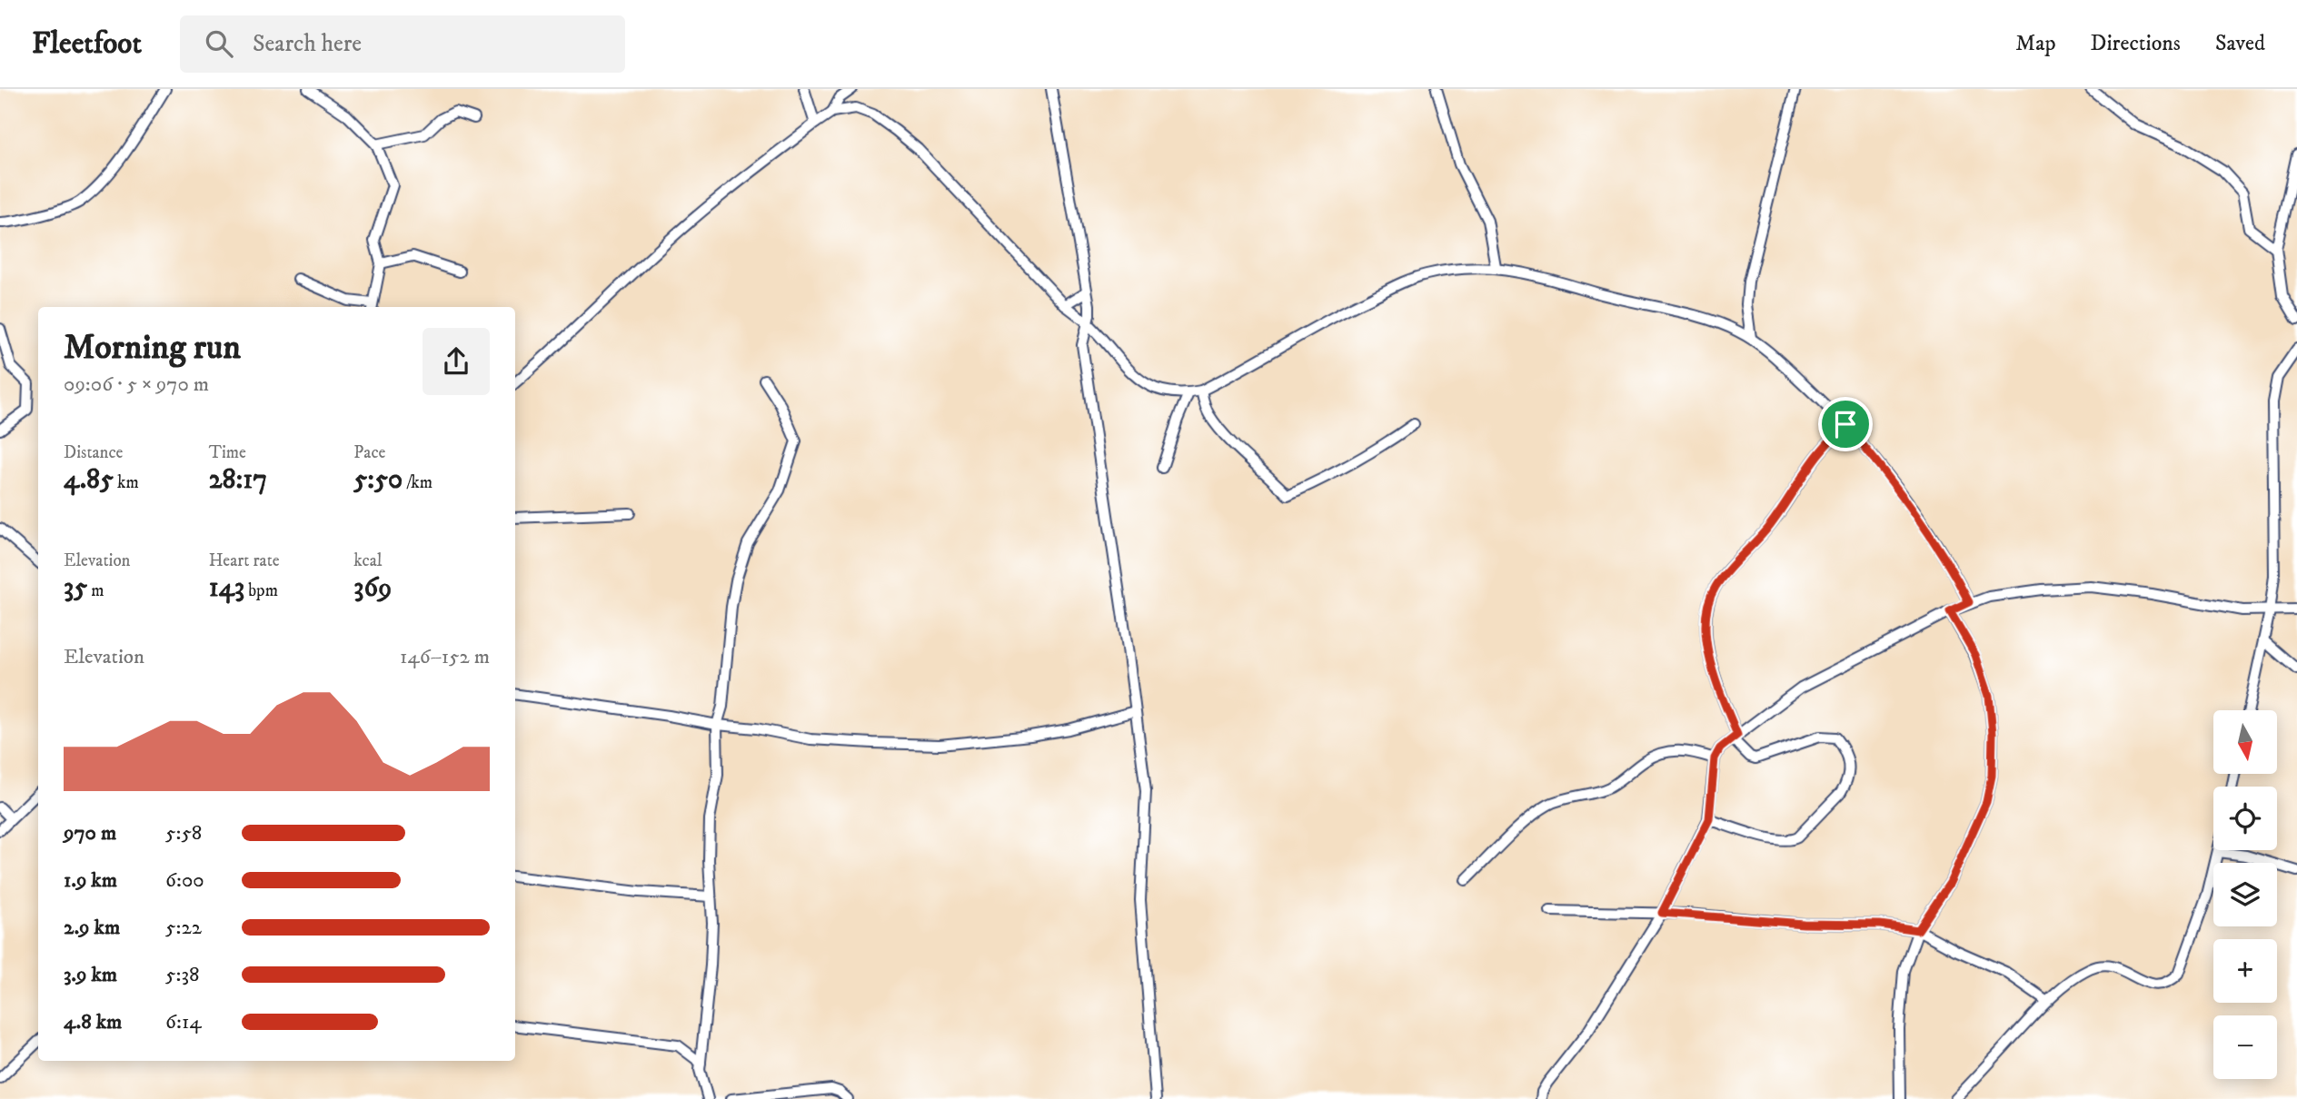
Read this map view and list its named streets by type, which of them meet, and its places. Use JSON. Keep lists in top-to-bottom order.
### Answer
{
  "north": "bottom",
  "page": {
    "header": "Fleetfoot",
    "search": "Search here",
    "nav": ["Map", "Directions", "Saved"],
    "heading": ["Morning run", "09:06 · 5 × 970 m"],
    "stats": [
      ["Distance", "4.85 km"],
      ["Time", "28:17"],
      ["Pace", "5:50 /km"],
      ["Elevation", "35 m"],
      ["Heart rate", "143 bpm"],
      ["kcal", "369"]
    ],
    "chart": ["Elevation", "146–152 m"],
    "map_buttons": ["+", "−"],
    "list": [
      {
        "name": "970 m",
        "note": "5:58"
      },
      {
        "name": "1.9 km",
        "note": "6:00"
      },
      {
        "name": "2.9 km",
        "note": "5:22"
      },
      {
        "name": "3.9 km",
        "note": "5:38"
      },
      {
        "name": "4.8 km",
        "note": "6:14"
      }
    ]
  }
}
